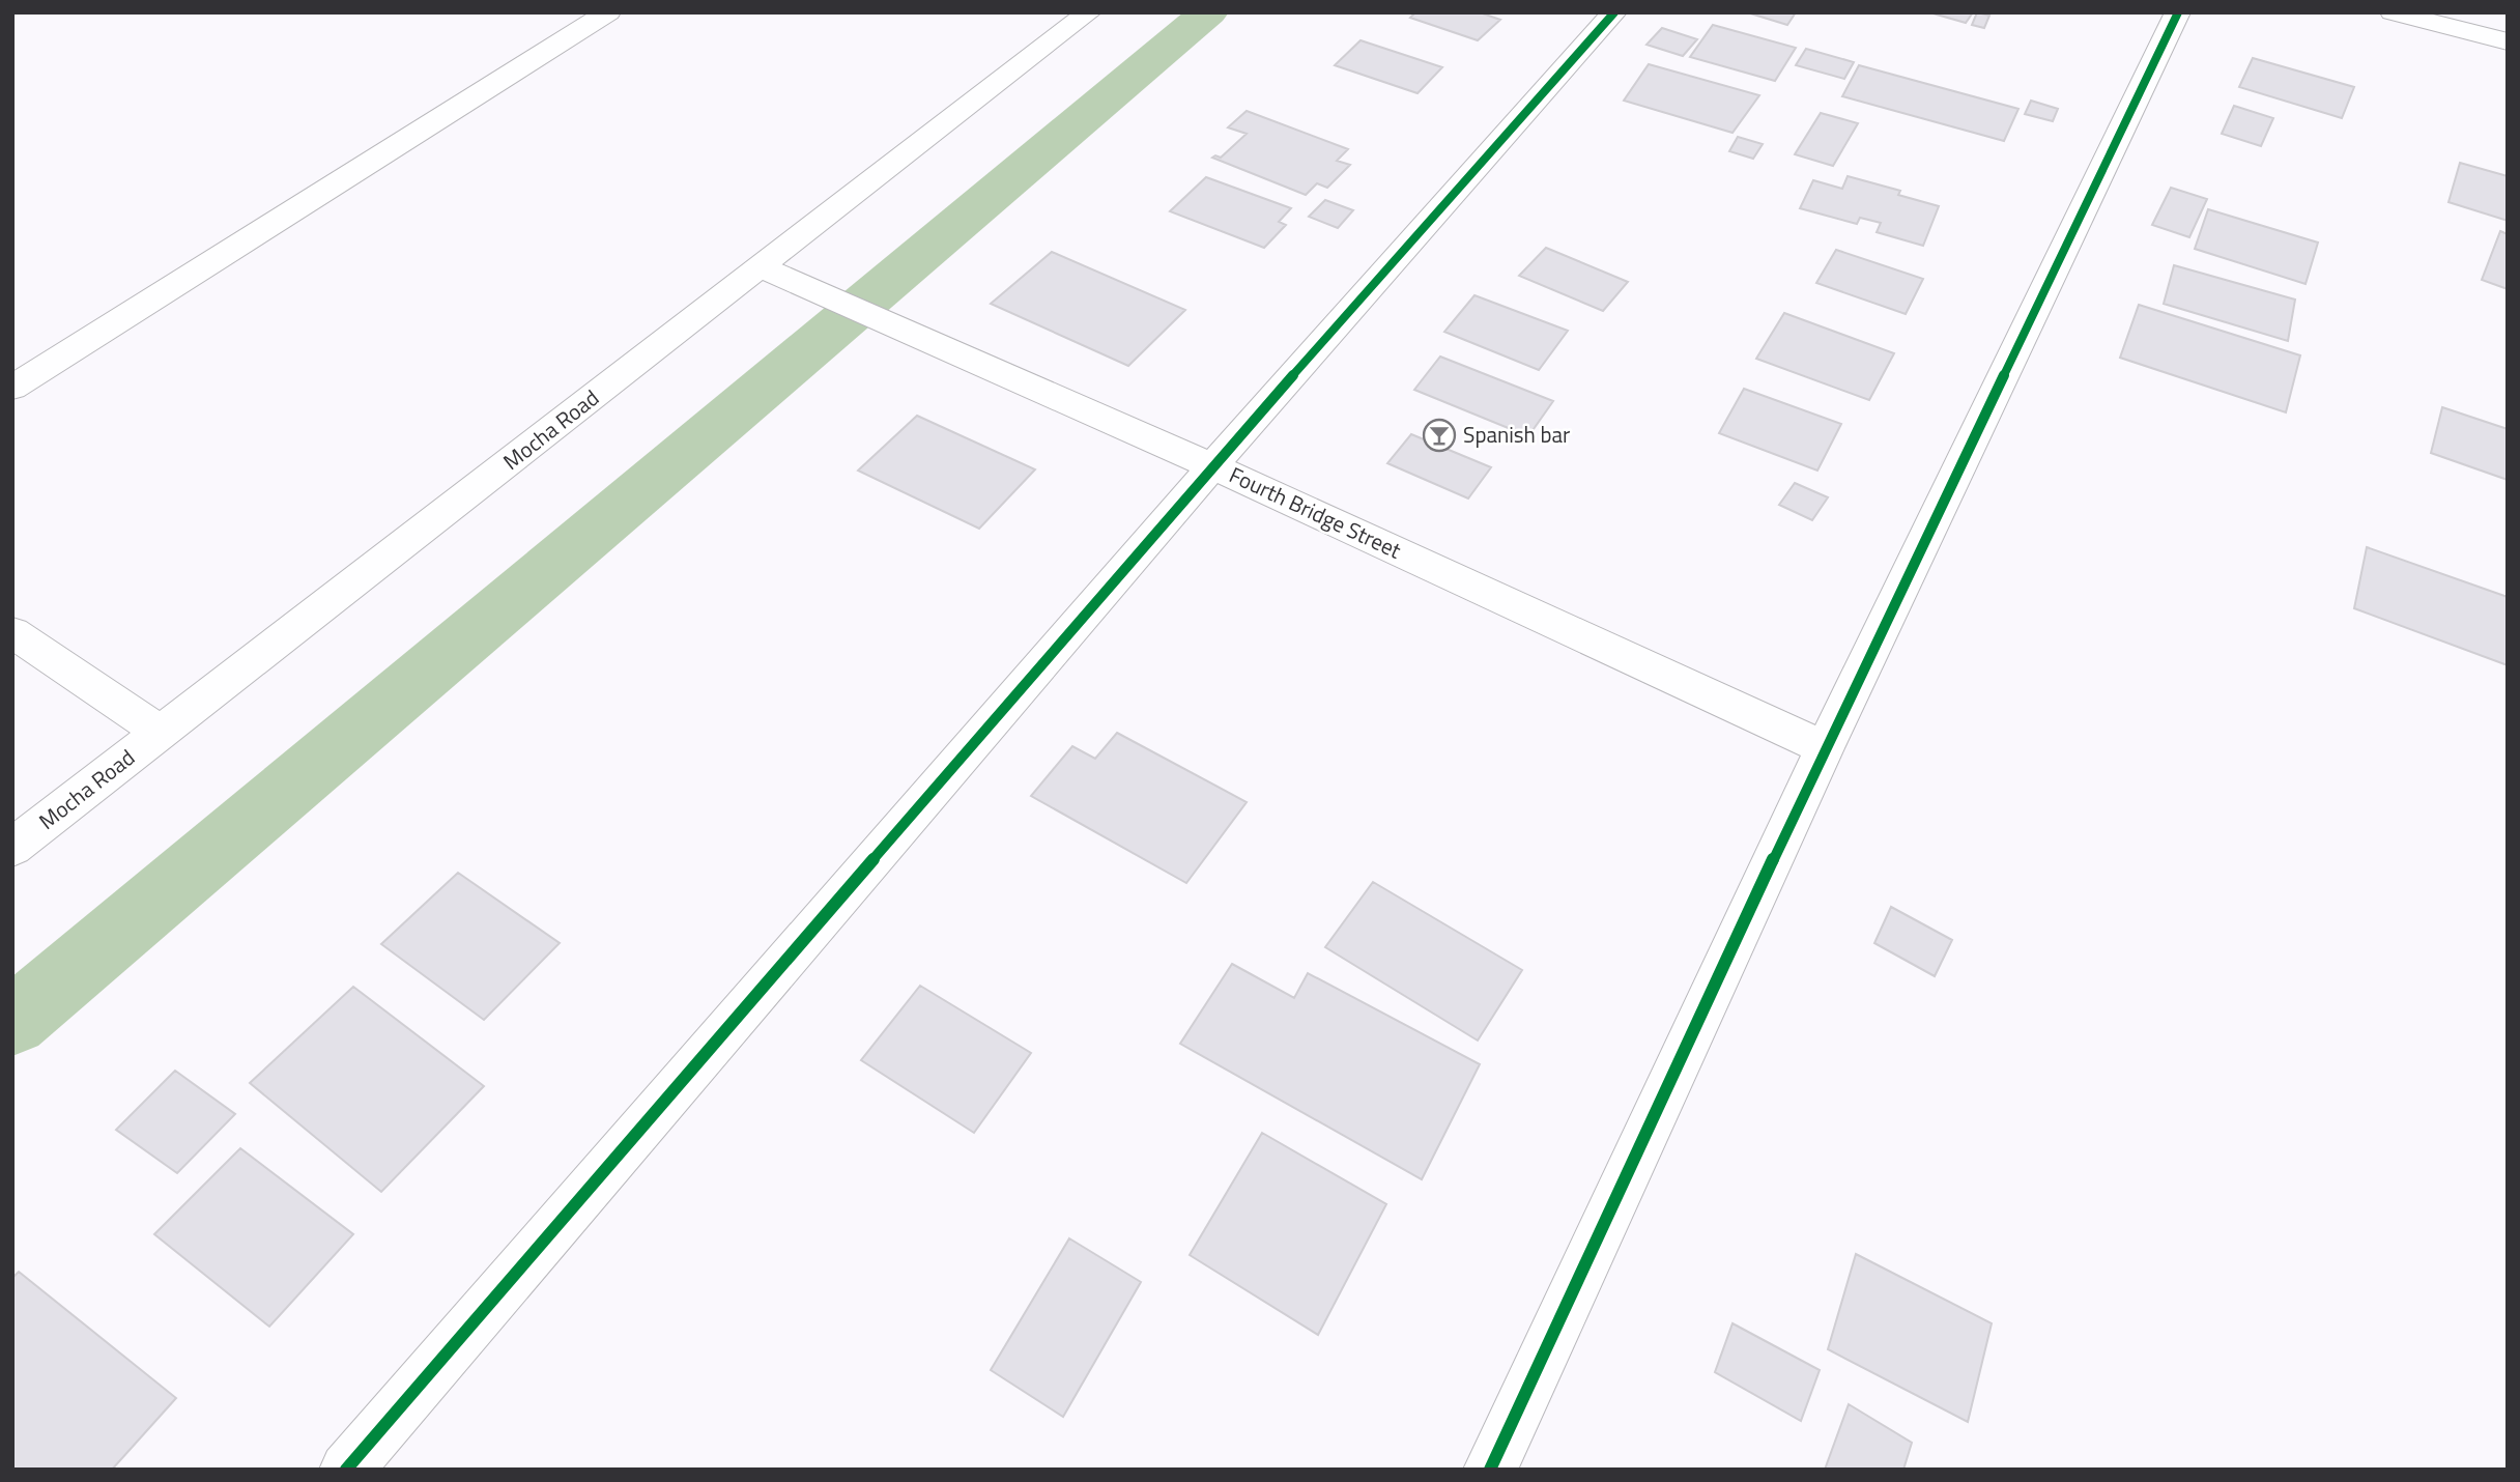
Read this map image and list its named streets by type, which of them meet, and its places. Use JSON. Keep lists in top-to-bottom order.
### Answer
{
  "streets": {
    "street": ["Mocha Road", "Fourth Bridge Street"]
  },
  "crossings": [
    ["Mocha Road", "Fourth Bridge Street"]
  ],
  "places": {
    "bar": ["Spanish bar"]
  }
}
